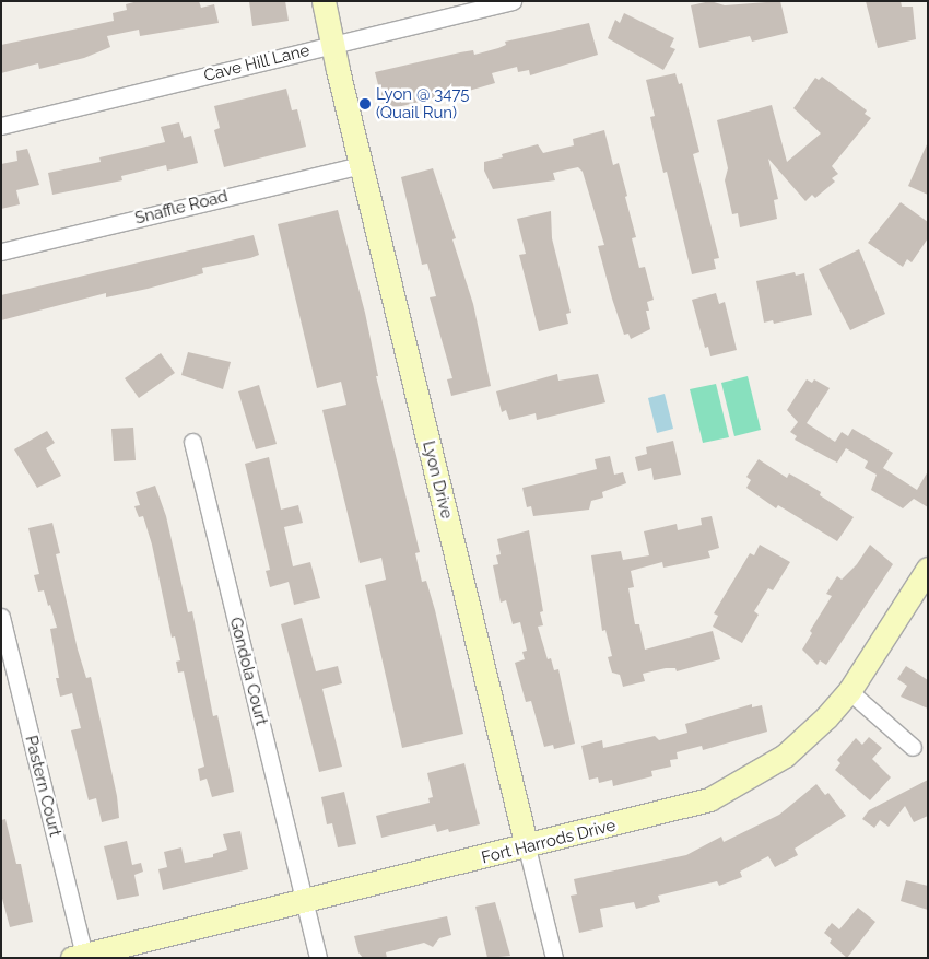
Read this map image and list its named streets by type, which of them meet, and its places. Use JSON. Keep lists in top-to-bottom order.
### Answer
{
  "streets": {
    "street": [
      "Cave Hill Lane",
      "Snaffle Road",
      "Lyon Drive",
      "Gondola Court",
      "Pastern Court",
      "Fort Harrods Drive"
    ]
  },
  "crossings": [
    ["Cave Hill Lane", "Lyon Drive"],
    ["Snaffle Road", "Lyon Drive"],
    ["Lyon Drive", "Fort Harrods Drive"],
    ["Gondola Court", "Fort Harrods Drive"],
    ["Pastern Court", "Fort Harrods Drive"]
  ],
  "places": ["Lyon @ 3475 (Quail Run)"]
}
